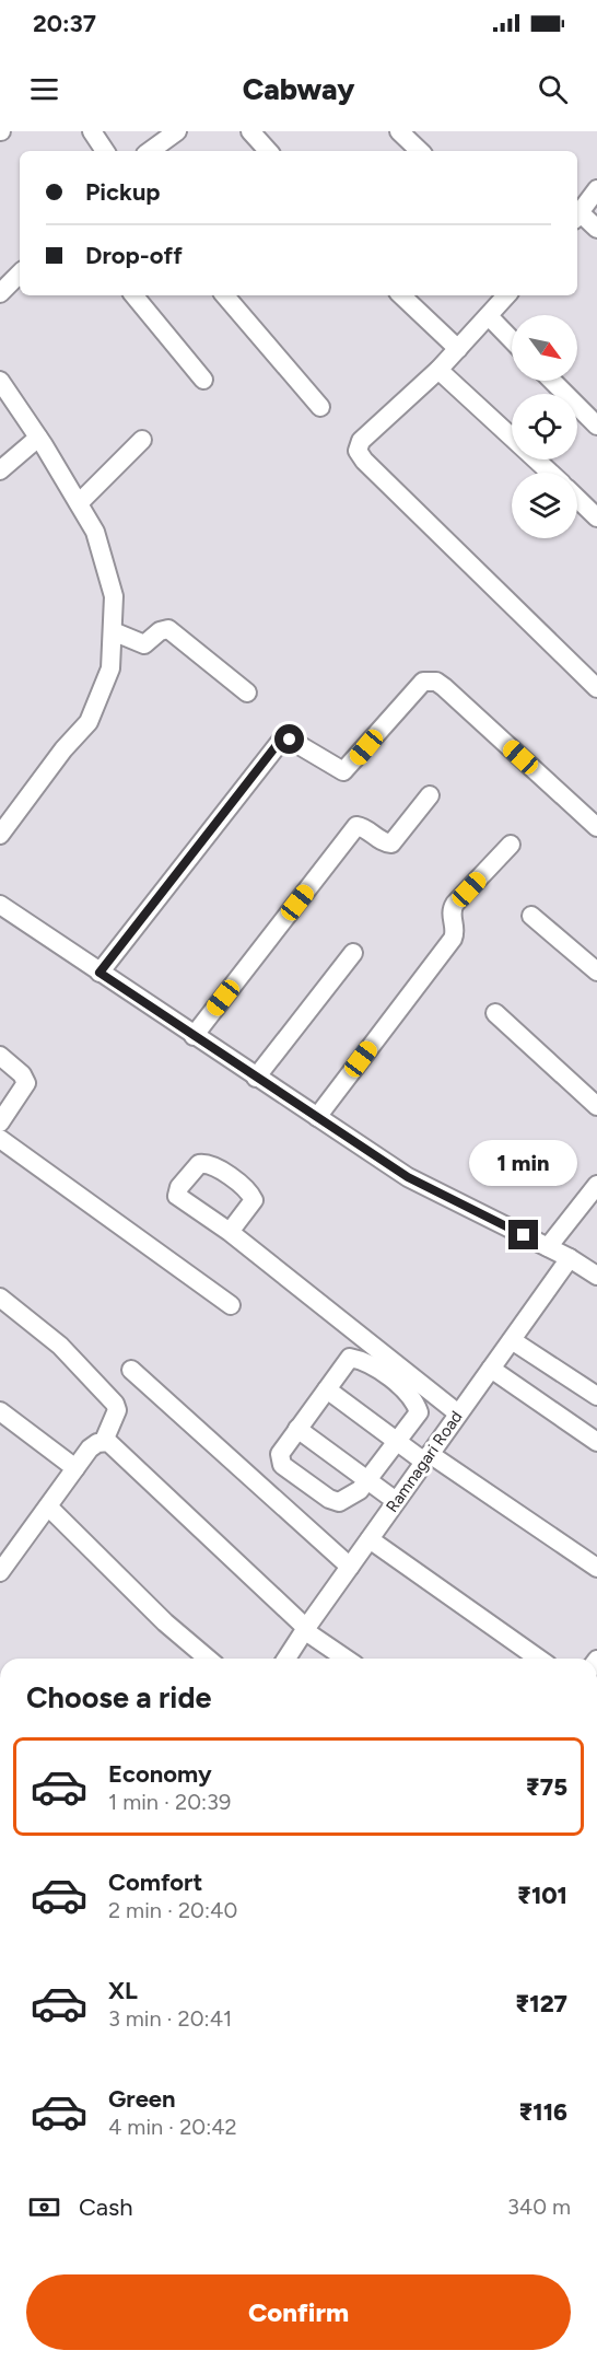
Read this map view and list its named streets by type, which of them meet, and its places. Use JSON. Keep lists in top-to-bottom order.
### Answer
{
  "streets": {
    "street": ["Ramnagari Road"]
  },
  "north": "bottom right",
  "page": {
    "status": "20:37",
    "header": "Cabway",
    "banner": ["Pickup", "Drop-off"],
    "bubble": "1 min",
    "heading": "Choose a ride",
    "list": [
      {
        "name": "Economy",
        "note": "1 min · 20:39",
        "value": "₹75"
      },
      {
        "name": "Comfort",
        "note": "2 min · 20:40",
        "value": "₹101"
      },
      {
        "name": "XL",
        "note": "3 min · 20:41",
        "value": "₹127"
      },
      {
        "name": "Green",
        "note": "4 min · 20:42",
        "value": "₹116"
      }
    ],
    "pay": ["Cash", "340 m"],
    "buttons": "Confirm"
  }
}
